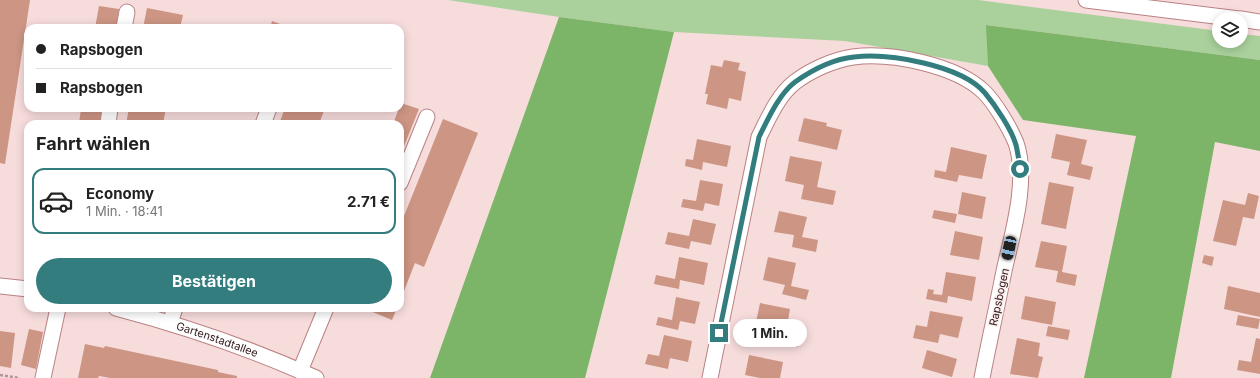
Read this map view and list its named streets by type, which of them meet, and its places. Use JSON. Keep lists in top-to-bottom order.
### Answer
{
  "streets": {
    "street": ["Rapsbogen", "Gartenstadtallee"]
  },
  "page": {
    "banner": ["Rapsbogen", "Rapsbogen"],
    "heading": "Fahrt wählen",
    "list": [
      {
        "name": "Economy",
        "note": "1 Min. · 18:41",
        "value": "2.71 €"
      }
    ],
    "buttons": "Bestätigen",
    "bubble": "1 Min."
  }
}
